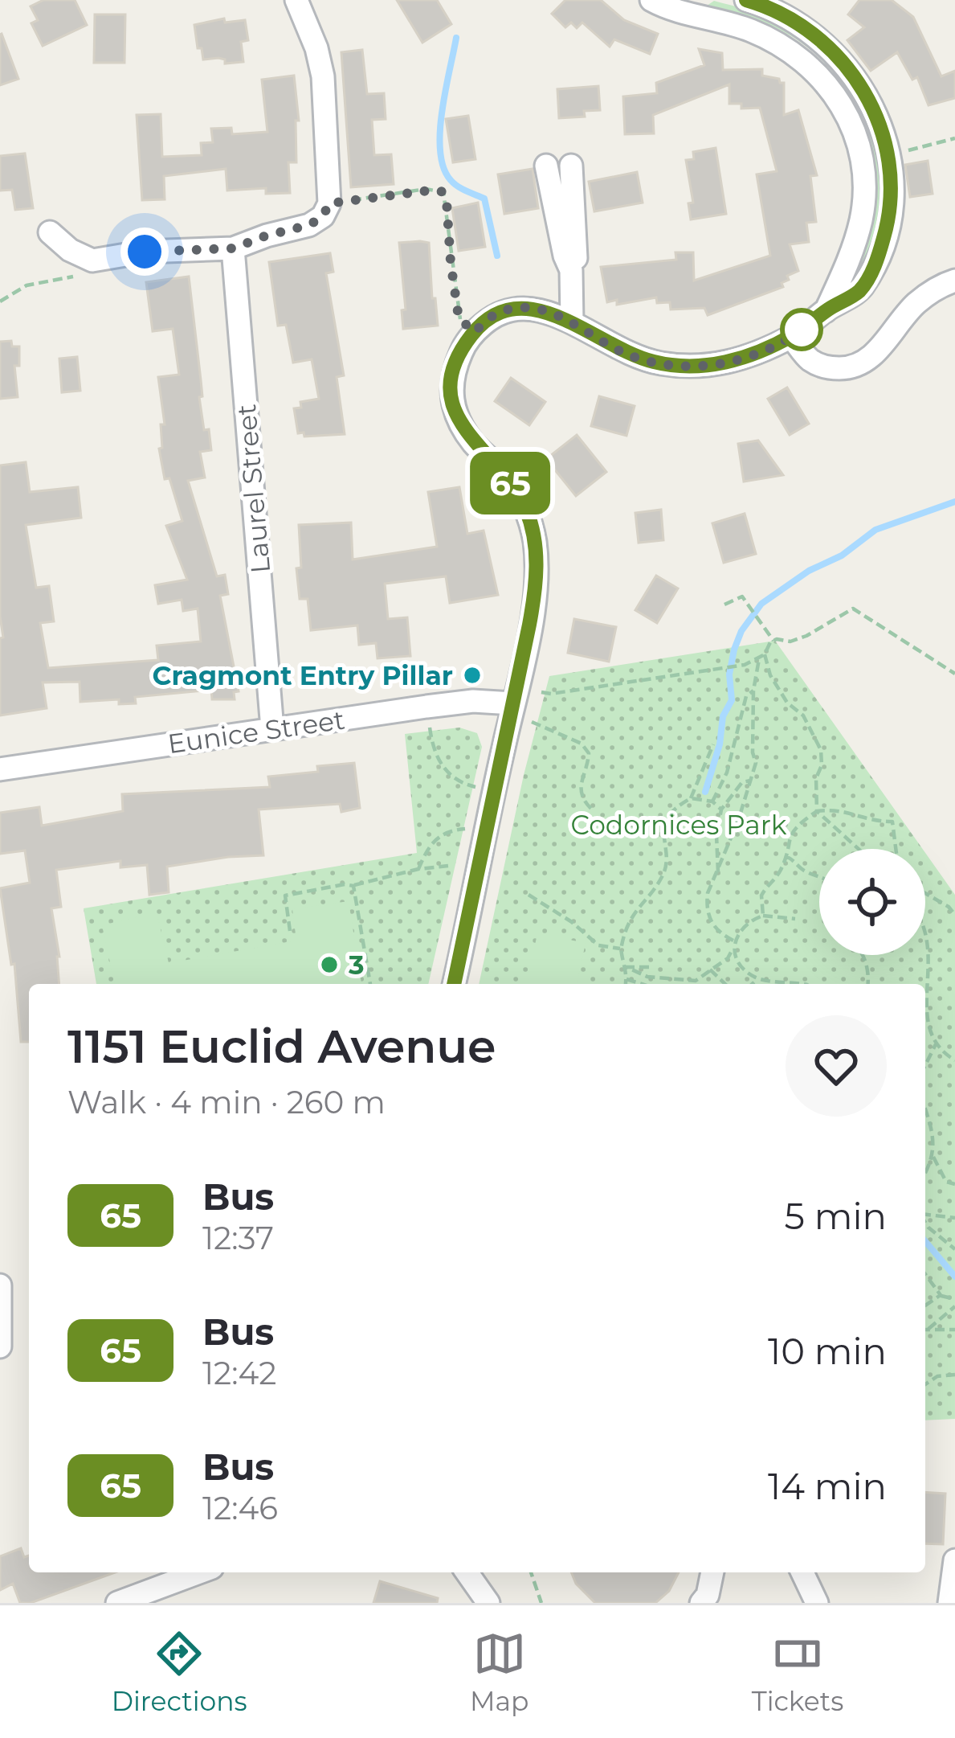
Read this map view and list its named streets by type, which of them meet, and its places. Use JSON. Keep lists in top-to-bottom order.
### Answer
{
  "streets": {
    "street": ["Laurel Street", "Eunice Street"]
  },
  "crossings": [
    ["Laurel Street", "Eunice Street"]
  ],
  "parks": ["Codornices Park"],
  "places": ["Cragmont Entry Pillar", "3"],
  "lines": ["bus line 65"],
  "page": {
    "on_map": "65",
    "heading": ["1151 Euclid Avenue", "Walk · 4 min · 260 m"],
    "list": [
      {
        "mark": "65",
        "name": "Bus",
        "note": "12:37",
        "value": "5 min"
      },
      {
        "mark": "65",
        "name": "Bus",
        "note": "12:42",
        "value": "10 min"
      },
      {
        "mark": "65",
        "name": "Bus",
        "note": "12:46",
        "value": "14 min"
      }
    ],
    "tabs": ["Directions", "Map", "Tickets"]
  }
}
